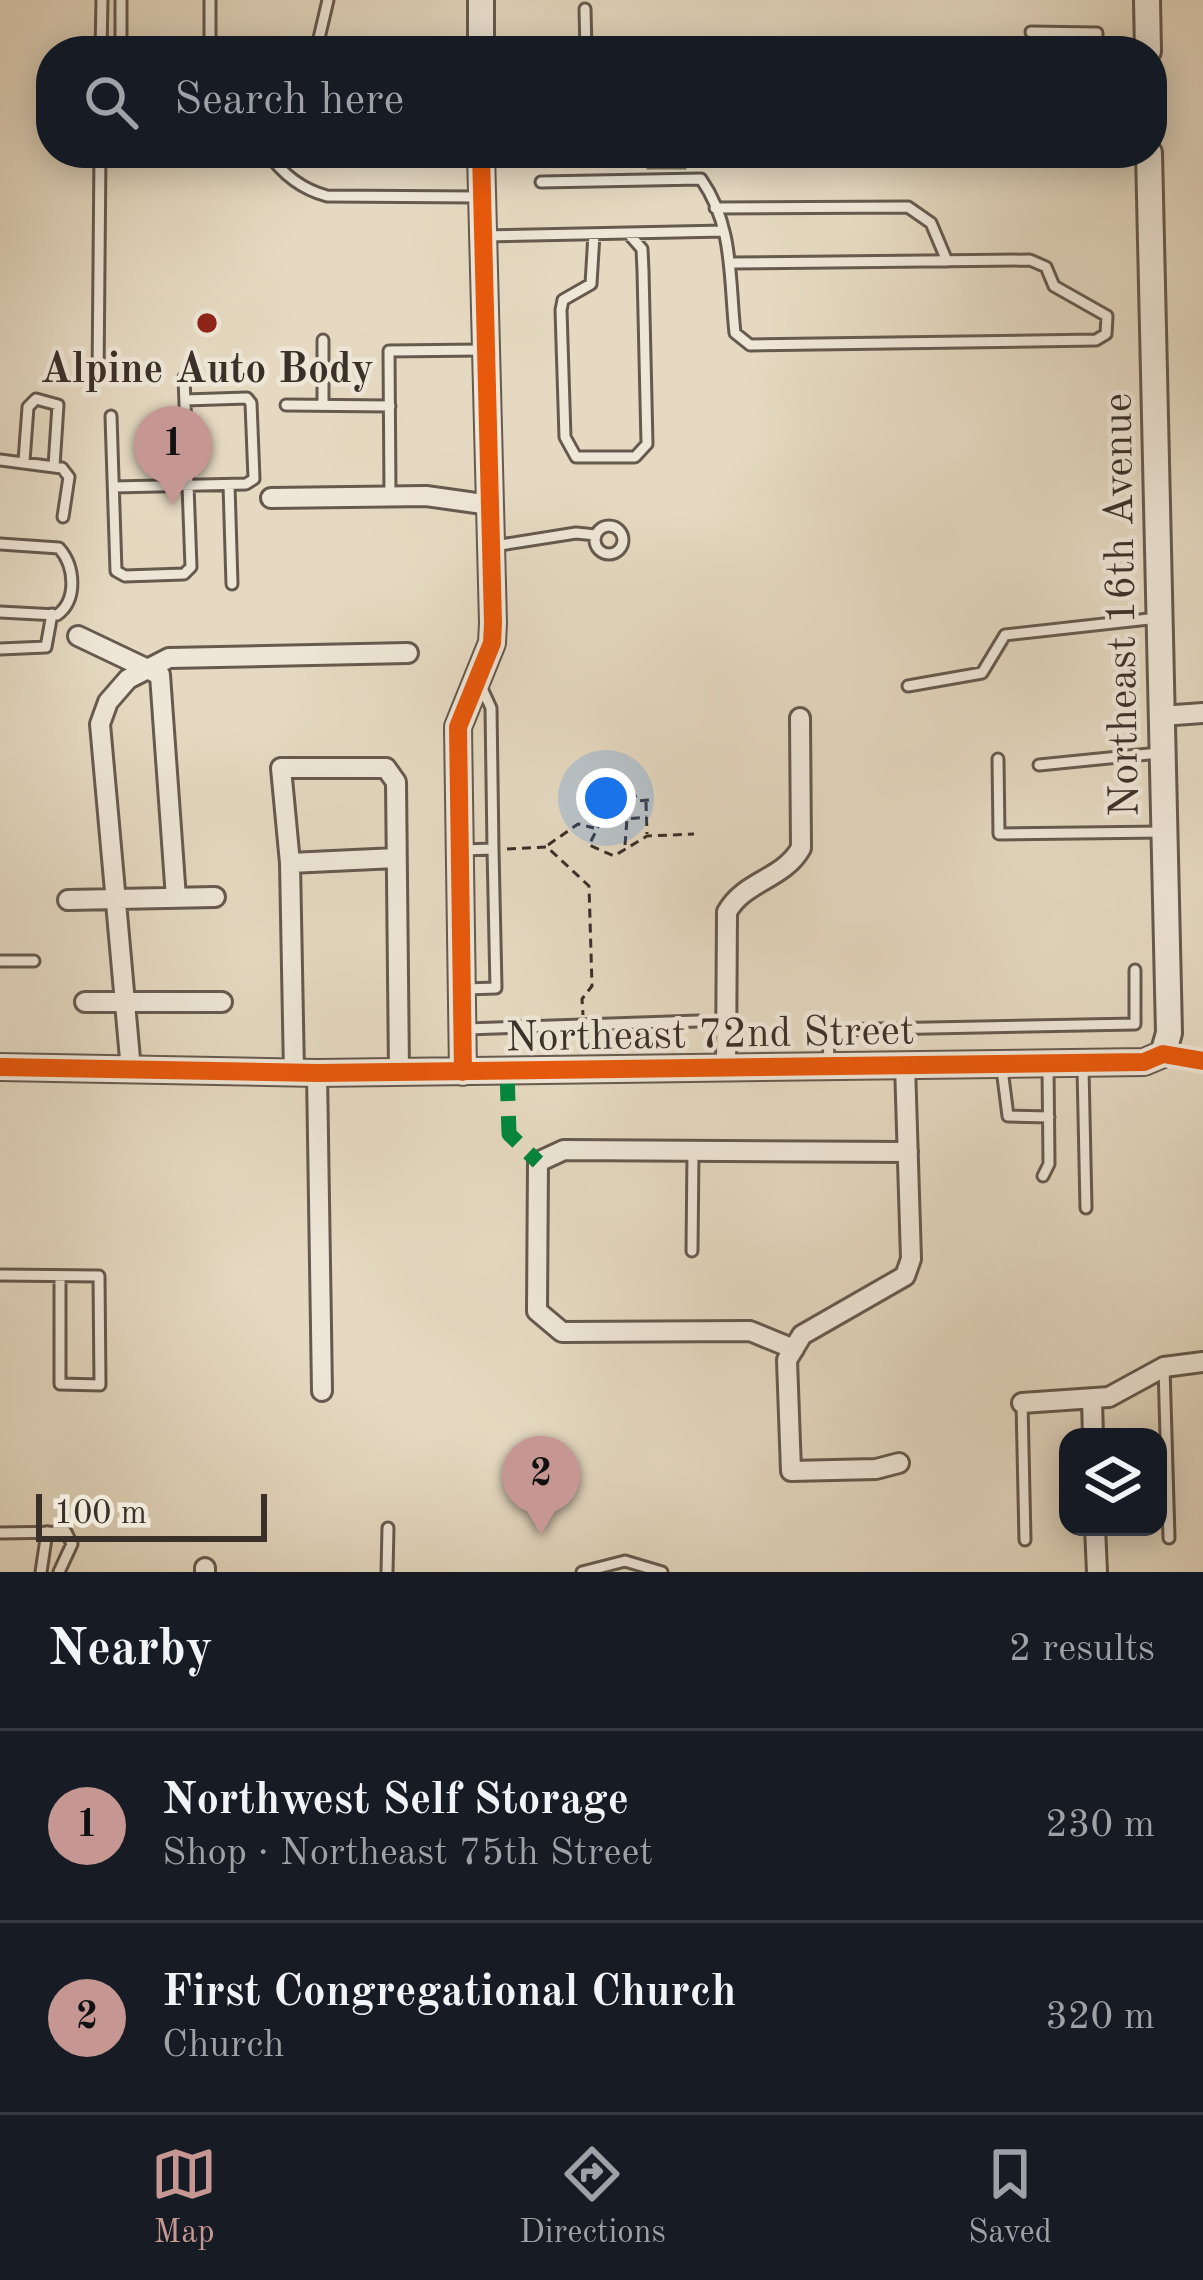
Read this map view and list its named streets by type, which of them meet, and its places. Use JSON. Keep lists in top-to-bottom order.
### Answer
{
  "streets": {
    "street": ["Northeast 16th Avenue", "Northeast 72nd Street"]
  },
  "crossings": [
    ["Northeast 16th Avenue", "Northeast 72nd Street"]
  ],
  "places": ["Alpine Auto Body"],
  "scale_bar": "100 m",
  "page": {
    "search": "Search here",
    "pins": ["1", "2"],
    "scale": "100 m",
    "heading": ["Nearby", "2 results"],
    "list": [
      {
        "mark": "1",
        "name": "Northwest Self Storage",
        "note": "Shop · Northeast 75th Street",
        "value": "230 m"
      },
      {
        "mark": "2",
        "name": "First Congregational Church",
        "note": "Church",
        "value": "320 m"
      }
    ],
    "nav": ["Map", "Directions", "Saved"]
  }
}
